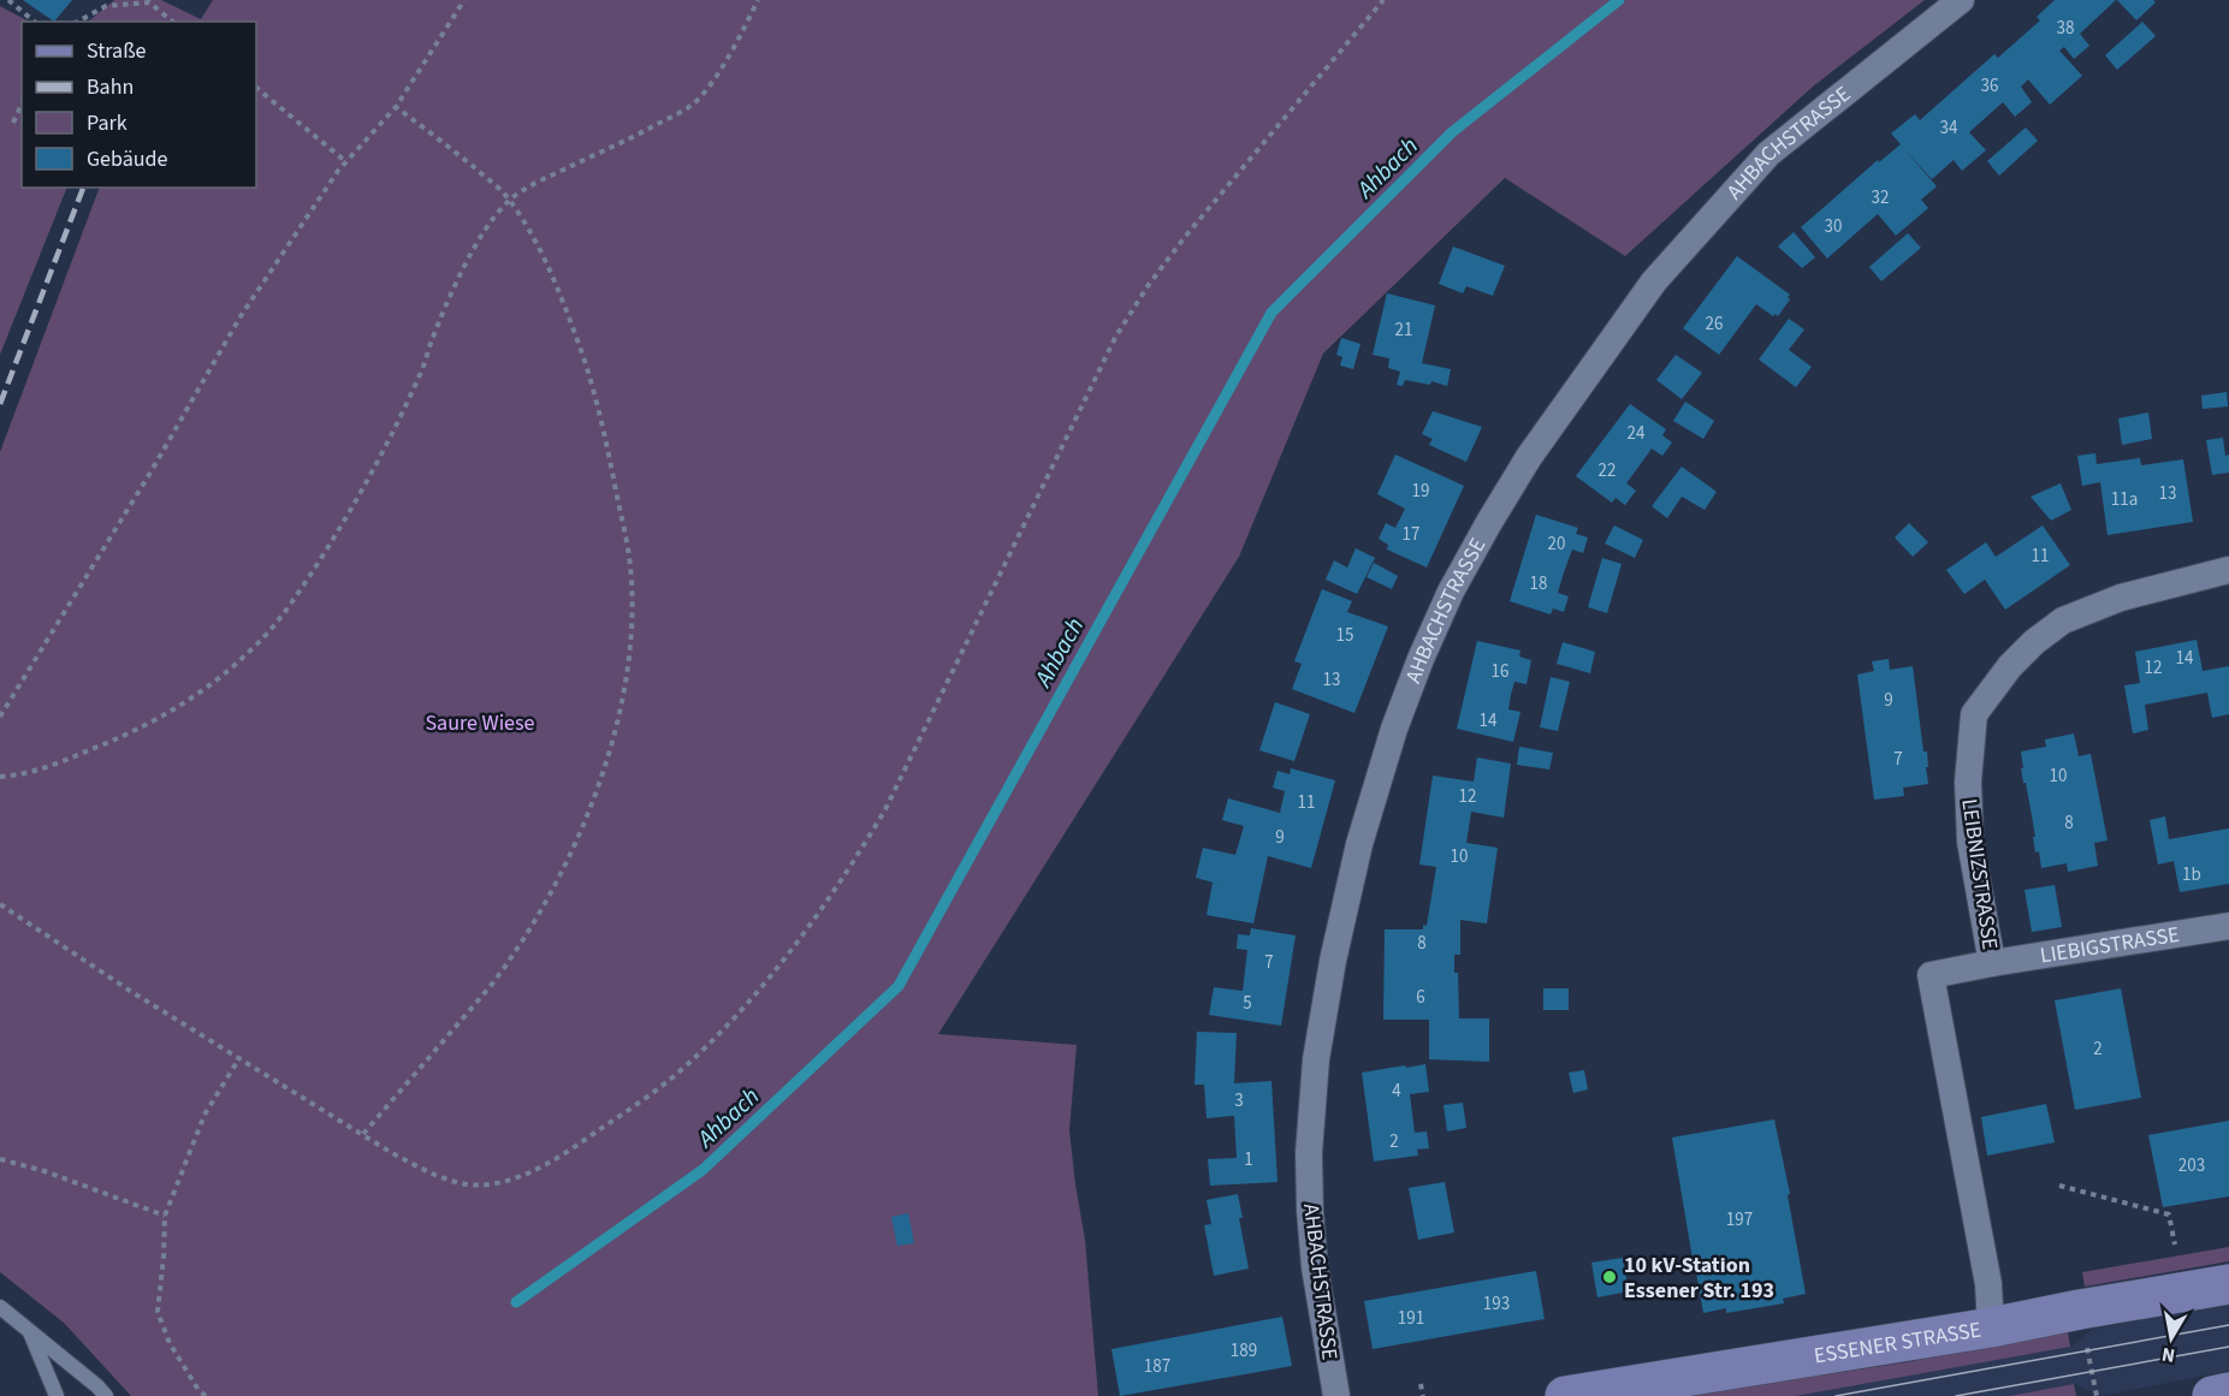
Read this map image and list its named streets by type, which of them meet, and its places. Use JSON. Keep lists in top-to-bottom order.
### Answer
{
  "streets": {
    "main road": ["ESSENER STRASSE"],
    "street": ["AHBACHSTRASSE", "LEIBNIZSTRASSE", "LIEBIGSTRASSE"]
  },
  "crossings": [
    ["LEIBNIZSTRASSE", "LIEBIGSTRASSE"],
    ["LEIBNIZSTRASSE", "ESSENER STRASSE"]
  ],
  "water": ["Ahbach"],
  "parks": ["Saure Wiese"],
  "places": ["10 kV-Station Essener Str. 193"],
  "house_numbers": [
    "38",
    "36",
    "34",
    "32",
    "30",
    "26",
    "21",
    "24",
    "22",
    "19",
    "13",
    "11a",
    "17",
    "20",
    "11",
    "18",
    "15",
    "14",
    "12",
    "16",
    "13",
    "9",
    "14",
    "7",
    "10",
    "12",
    "11",
    "8",
    "9",
    "10",
    "1b",
    "8",
    "7",
    "6",
    "5",
    "2",
    "4",
    "3",
    "2",
    "1",
    "203",
    "197",
    "193",
    "191",
    "189",
    "187"
  ],
  "legend": [
    "Straße",
    "Bahn",
    "Park",
    "Gebäude"
  ],
  "north": "bottom"
}
